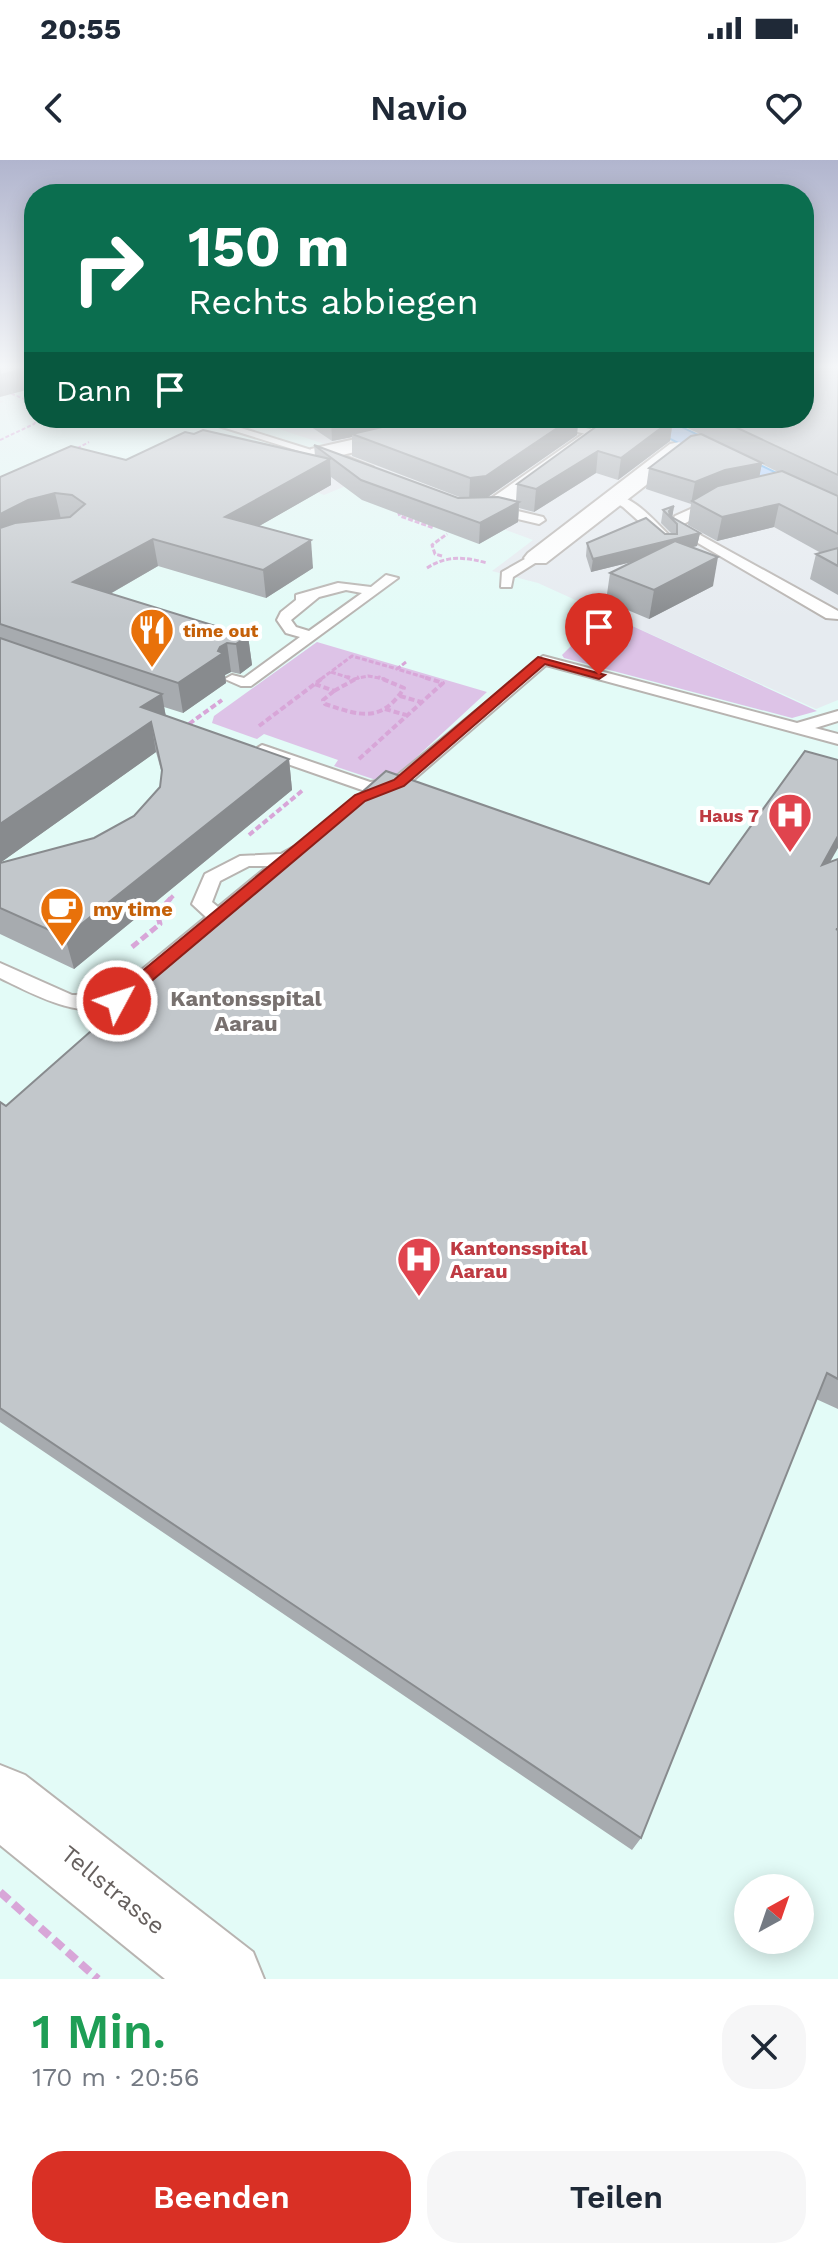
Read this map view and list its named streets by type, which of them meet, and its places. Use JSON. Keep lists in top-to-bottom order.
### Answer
{
  "streets": {
    "street": ["Tellstrasse"]
  },
  "districts": ["Kantonsspital Aarau"],
  "places": {
    "restaurant": ["time out"],
    "hospital": ["Haus 7", "Kantonsspital Aarau"],
    "cafe": ["my time"]
  },
  "north": "top right",
  "page": {
    "status": "20:55",
    "header": "Navio",
    "turn": ["150 m", "Rechts abbiegen"],
    "then": "Dann",
    "heading": ["1 Min.", "170 m · 20:56"],
    "buttons": ["Beenden", "Teilen"]
  }
}
